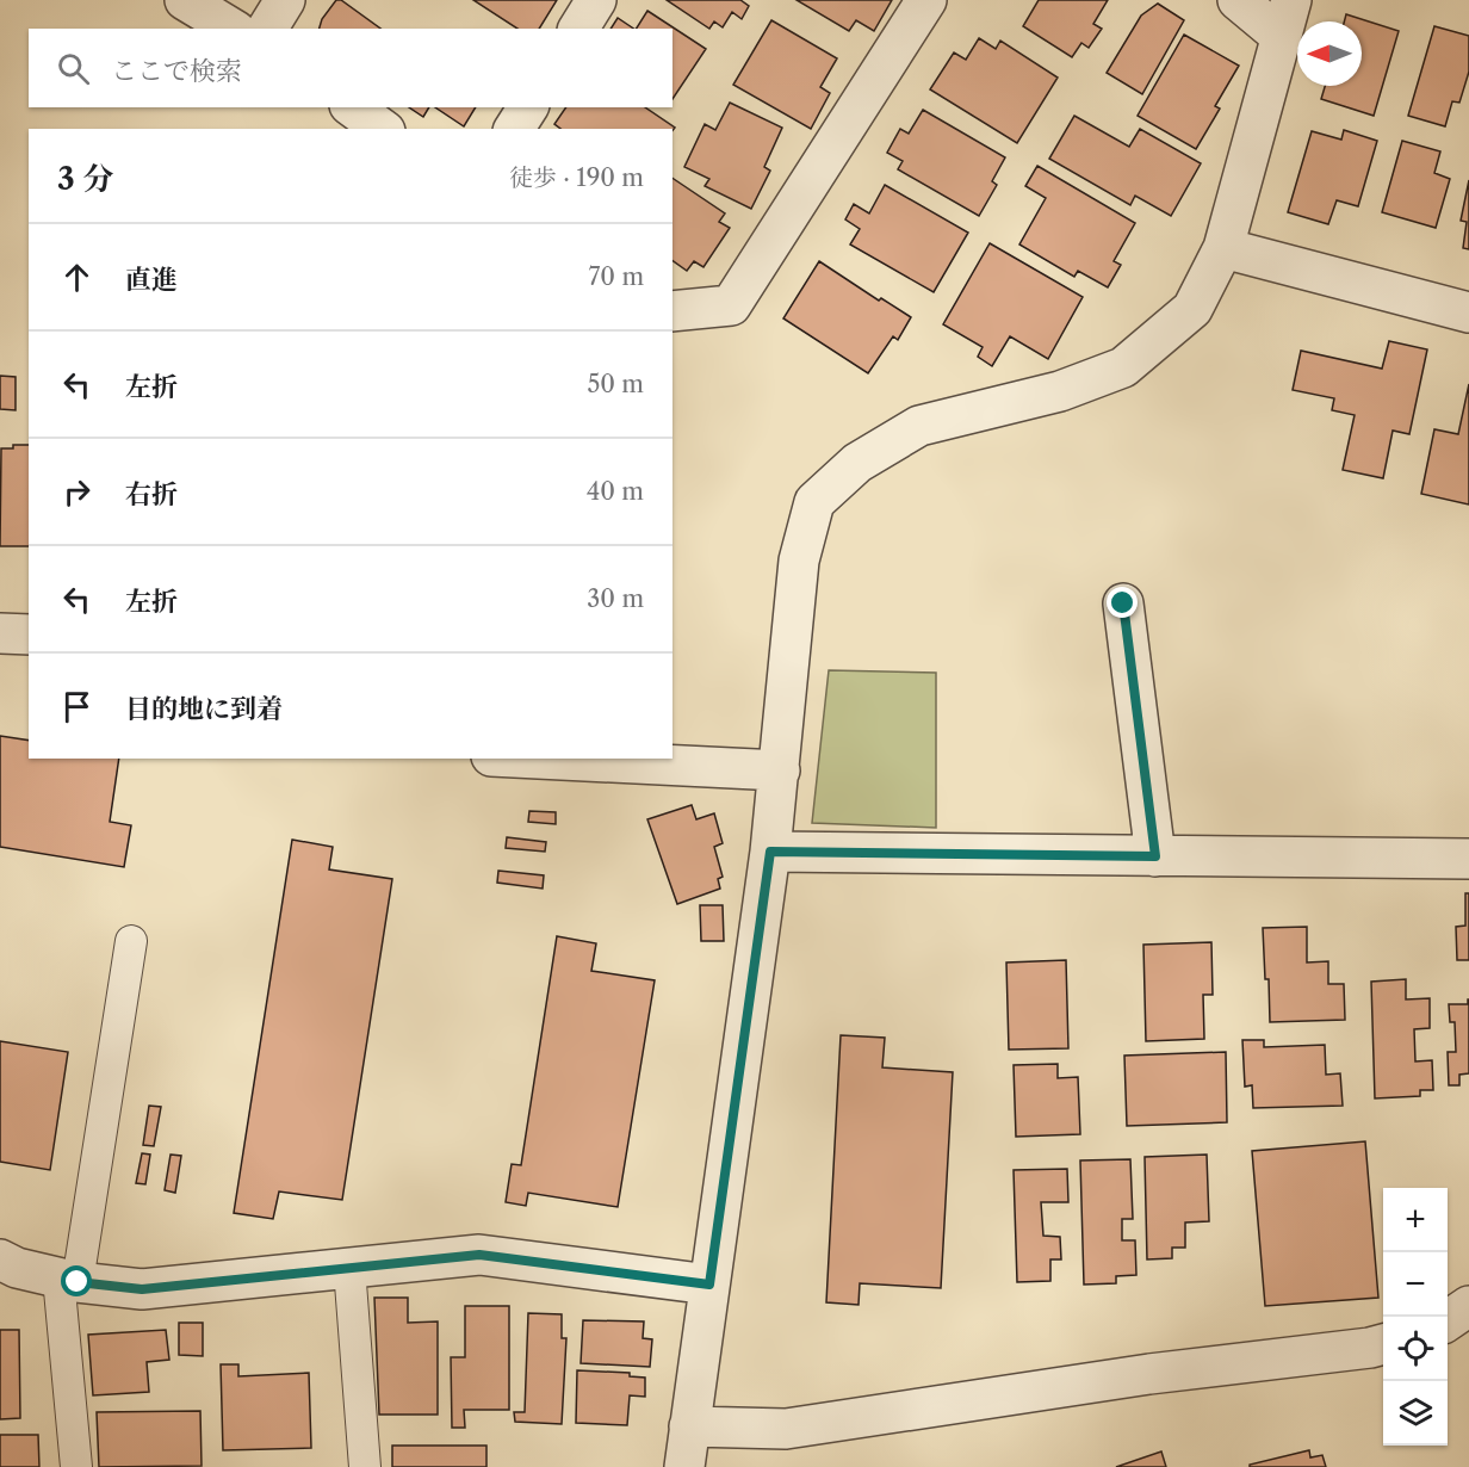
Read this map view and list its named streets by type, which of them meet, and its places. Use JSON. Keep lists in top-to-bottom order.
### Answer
{
  "north": "left",
  "page": {
    "search": "ここで検索",
    "heading": ["3 分", "徒歩 · 190 m"],
    "list": [
      ["直進", "70 m"],
      ["左折", "50 m"],
      ["右折", "40 m"],
      ["左折", "30 m"],
      "目的地に到着"
    ],
    "map_buttons": ["+", "−"]
  }
}
